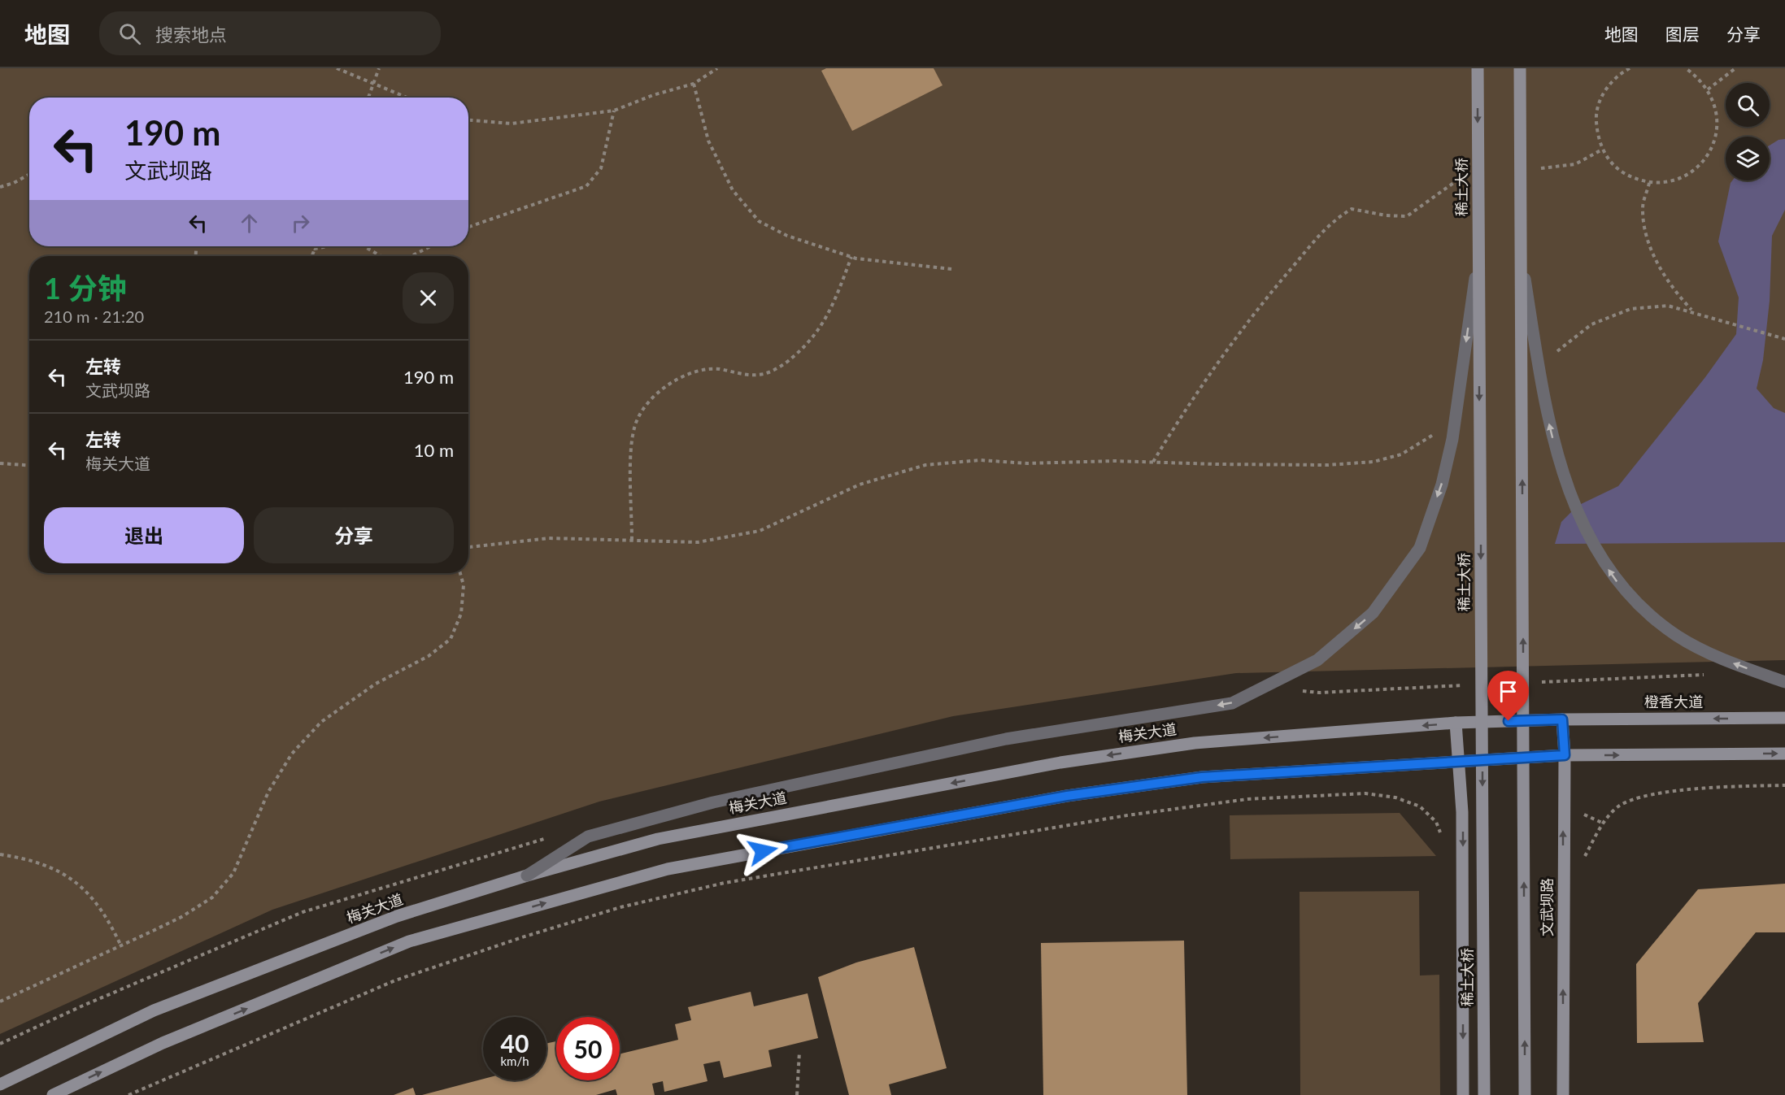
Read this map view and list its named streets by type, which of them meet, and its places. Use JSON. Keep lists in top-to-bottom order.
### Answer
{
  "streets": {
    "main road": [
      "稀土大桥",
      "橙香大道",
      "梅关大道",
      "文武坝路"
    ]
  },
  "crossings": [
    ["橙香大道", "梅关大道"],
    ["橙香大道", "文武坝路"],
    ["梅关大道", "文武坝路"]
  ],
  "page": {
    "header": "地图",
    "search": "搜索地点",
    "nav": ["地图", "图层", "分享"],
    "turn": ["190 m", "文武坝路"],
    "heading": ["1 分钟", "210 m · 21:20"],
    "list": [
      {
        "name": "左转",
        "note": "文武坝路",
        "value": "190 m"
      },
      {
        "name": "左转",
        "note": "梅关大道",
        "value": "10 m"
      }
    ],
    "buttons": ["退出", "分享"],
    "speed": "40 km/h",
    "limit": "50"
  }
}
